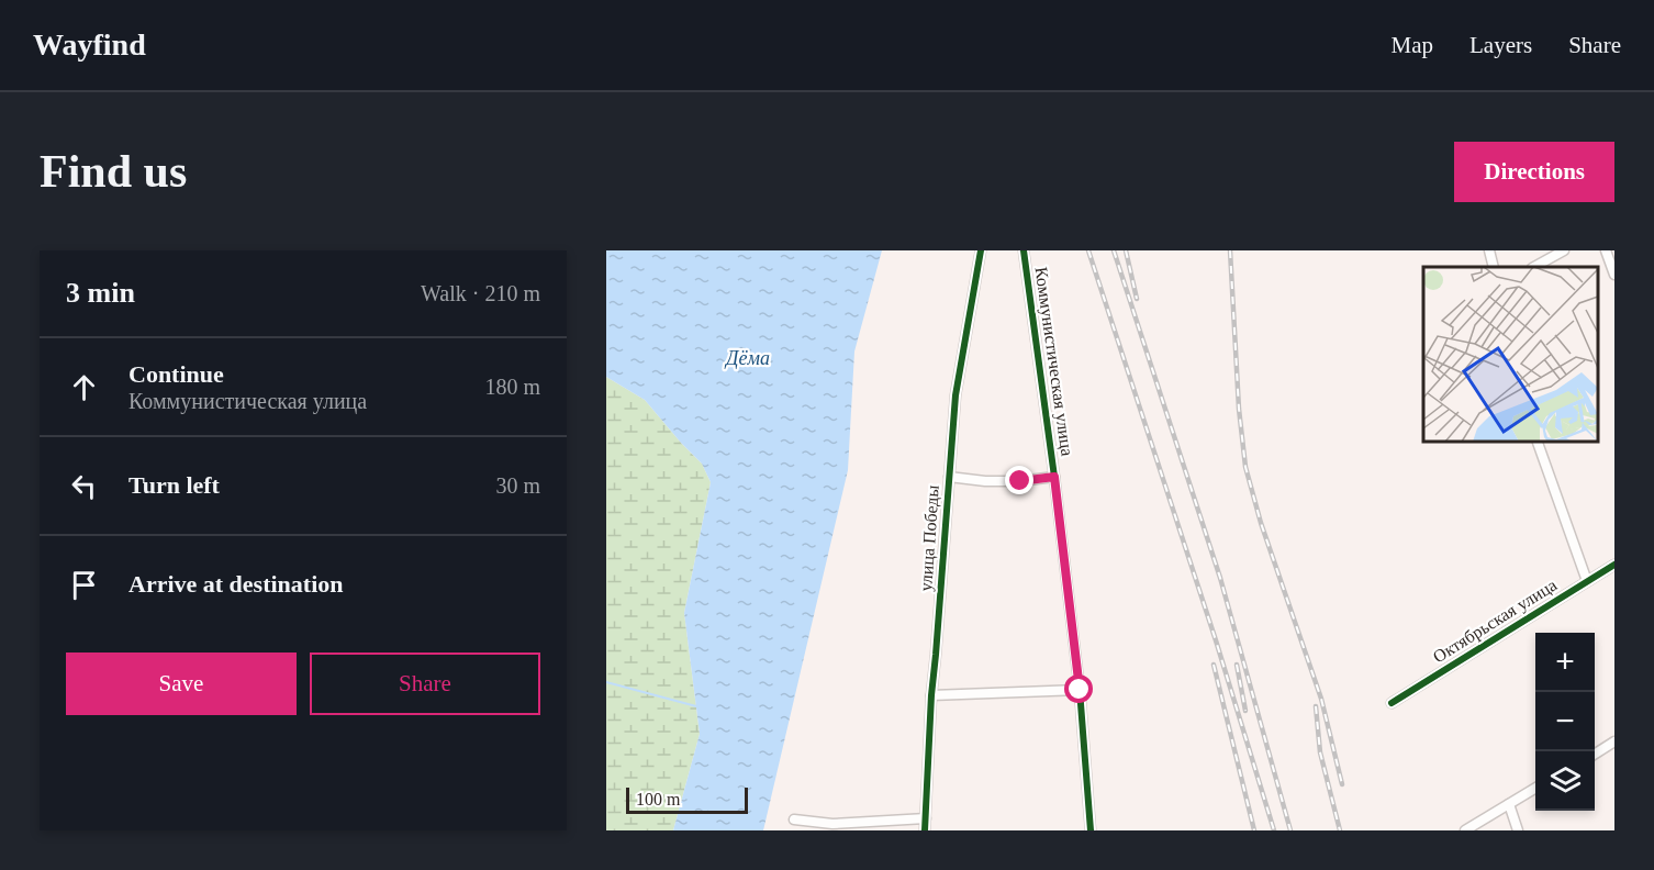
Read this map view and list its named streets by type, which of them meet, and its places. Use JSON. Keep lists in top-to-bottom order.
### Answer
{
  "streets": {
    "street": ["Коммунистическая улица", "улица Победы", "Октябрьская улица"]
  },
  "water": ["Дёма"],
  "scale_bar": "100 m",
  "page": {
    "header": "Wayfind",
    "nav": ["Map", "Layers", "Share"],
    "buttons": [
      "Directions",
      ["Save", "Share"]
    ],
    "title": "Find us",
    "heading": ["3 min", "Walk · 210 m"],
    "list": [
      ["Continue", "Коммунистическая улица", "180 m"],
      ["Turn left", "30 m"],
      "Arrive at destination"
    ],
    "map_buttons": ["+", "−"],
    "scale": "100 m"
  }
}
